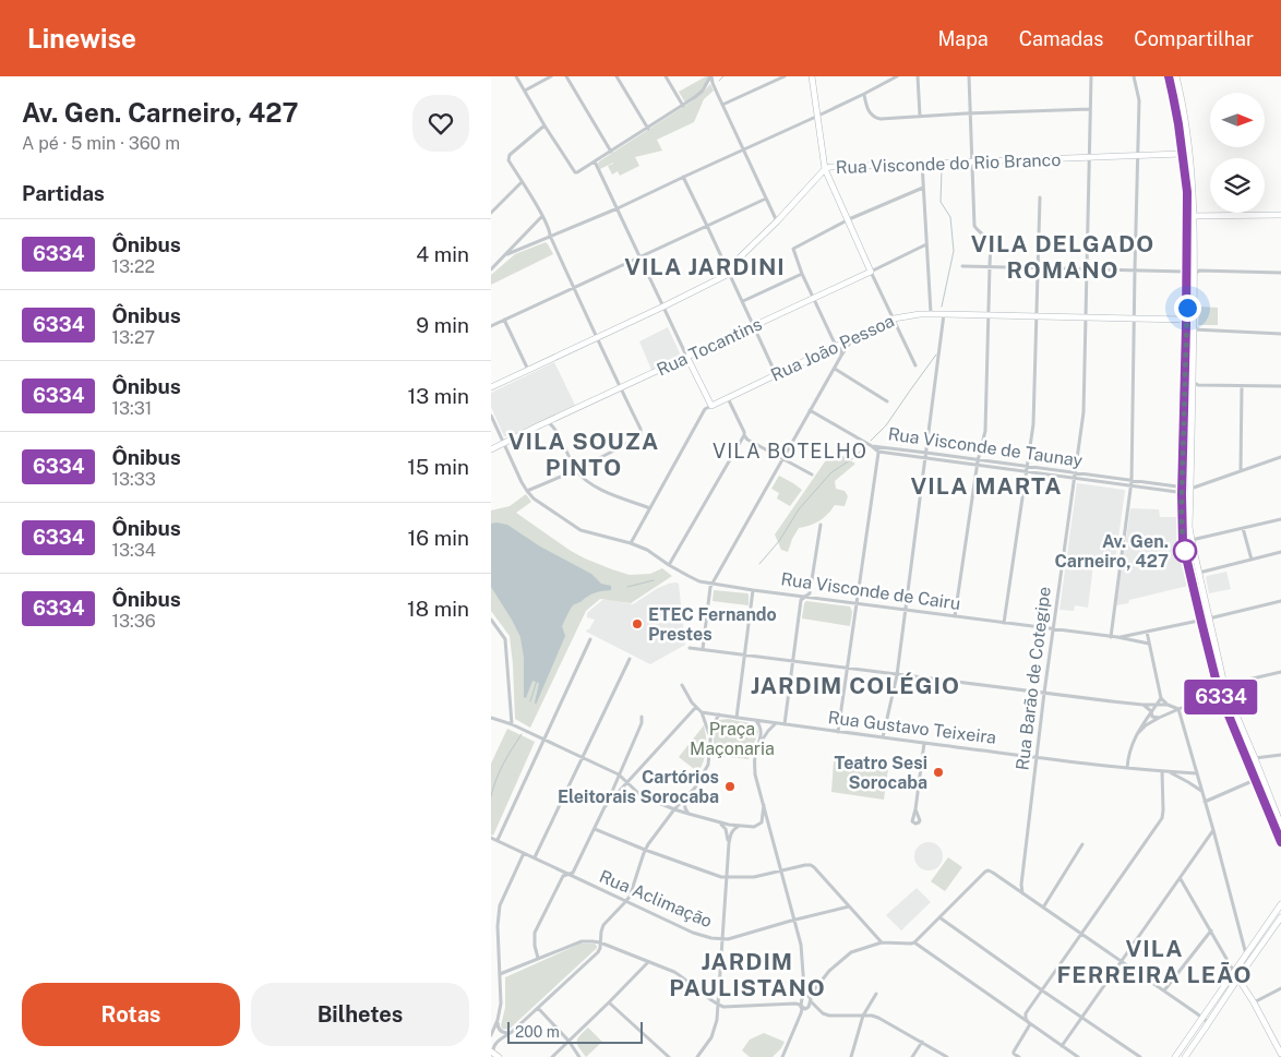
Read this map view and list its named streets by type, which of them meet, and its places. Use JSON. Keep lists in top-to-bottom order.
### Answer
{
  "streets": {
    "main road": ["Rua Visconde do Rio Branco", "Rua Tocantins", "Rua João Pessoa"],
    "street": [
      "Rua Visconde de Taunay",
      "Rua Visconde de Cairu",
      "Rua Barão de Cotegipe",
      "Rua Gustavo Teixeira",
      "Rua Aclimação"
    ]
  },
  "crossings": [
    ["Rua Visconde do Rio Branco", "Rua Barão de Cotegipe"],
    ["Rua João Pessoa", "Rua Visconde de Cairu"],
    ["Rua João Pessoa", "Rua Barão de Cotegipe"],
    ["Rua Visconde de Taunay", "Rua Barão de Cotegipe"],
    ["Rua Visconde de Cairu", "Rua Barão de Cotegipe"],
    ["Rua Barão de Cotegipe", "Rua Gustavo Teixeira"]
  ],
  "districts": [
    "VILA DELGADO ROMANO",
    "VILA JARDINI",
    "VILA SOUZA PINTO",
    "VILA BOTELHO",
    "VILA MARTA",
    "JARDIM COLÉGIO",
    "VILA FERREIRA LEÃO",
    "JARDIM PAULISTANO"
  ],
  "parks": ["Praça Maçonaria"],
  "places": [
    "Av. Gen. Carneiro, 427",
    "ETEC Fernando Prestes",
    "Teatro Sesi Sorocaba",
    "Cartórios Eleitorais Sorocaba"
  ],
  "lines": ["bus line 6334"],
  "scale_bar": "200 m",
  "north": "right",
  "page": {
    "header": "Linewise",
    "nav": ["Mapa", "Camadas", "Compartilhar"],
    "heading": [
      ["Av. Gen. Carneiro, 427", "A pé · 5 min · 360 m"],
      "Partidas"
    ],
    "on_map": "6334",
    "list": [
      {
        "mark": "6334",
        "name": "Ônibus",
        "note": "13:22",
        "value": "4 min"
      },
      {
        "mark": "6334",
        "name": "Ônibus",
        "note": "13:27",
        "value": "9 min"
      },
      {
        "mark": "6334",
        "name": "Ônibus",
        "note": "13:31",
        "value": "13 min"
      },
      {
        "mark": "6334",
        "name": "Ônibus",
        "note": "13:33",
        "value": "15 min"
      },
      {
        "mark": "6334",
        "name": "Ônibus",
        "note": "13:34",
        "value": "16 min"
      },
      {
        "mark": "6334",
        "name": "Ônibus",
        "note": "13:36",
        "value": "18 min"
      }
    ],
    "buttons": ["Rotas", "Bilhetes"],
    "scale": "200 m"
  }
}
